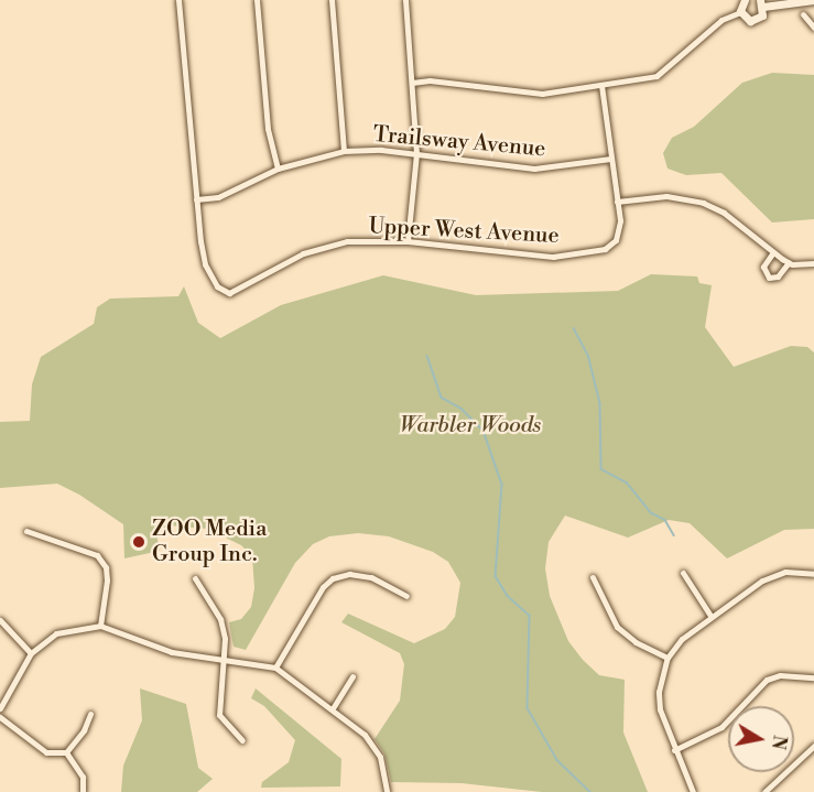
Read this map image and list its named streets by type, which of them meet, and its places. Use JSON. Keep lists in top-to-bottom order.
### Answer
{
  "streets": {
    "street": ["Trailsway Avenue", "Upper West Avenue"]
  },
  "crossings": [
    ["Trailsway Avenue", "Upper West Avenue"]
  ],
  "parks": ["Warbler Woods"],
  "places": ["ZOO Media Group Inc."],
  "north": "right"
}
